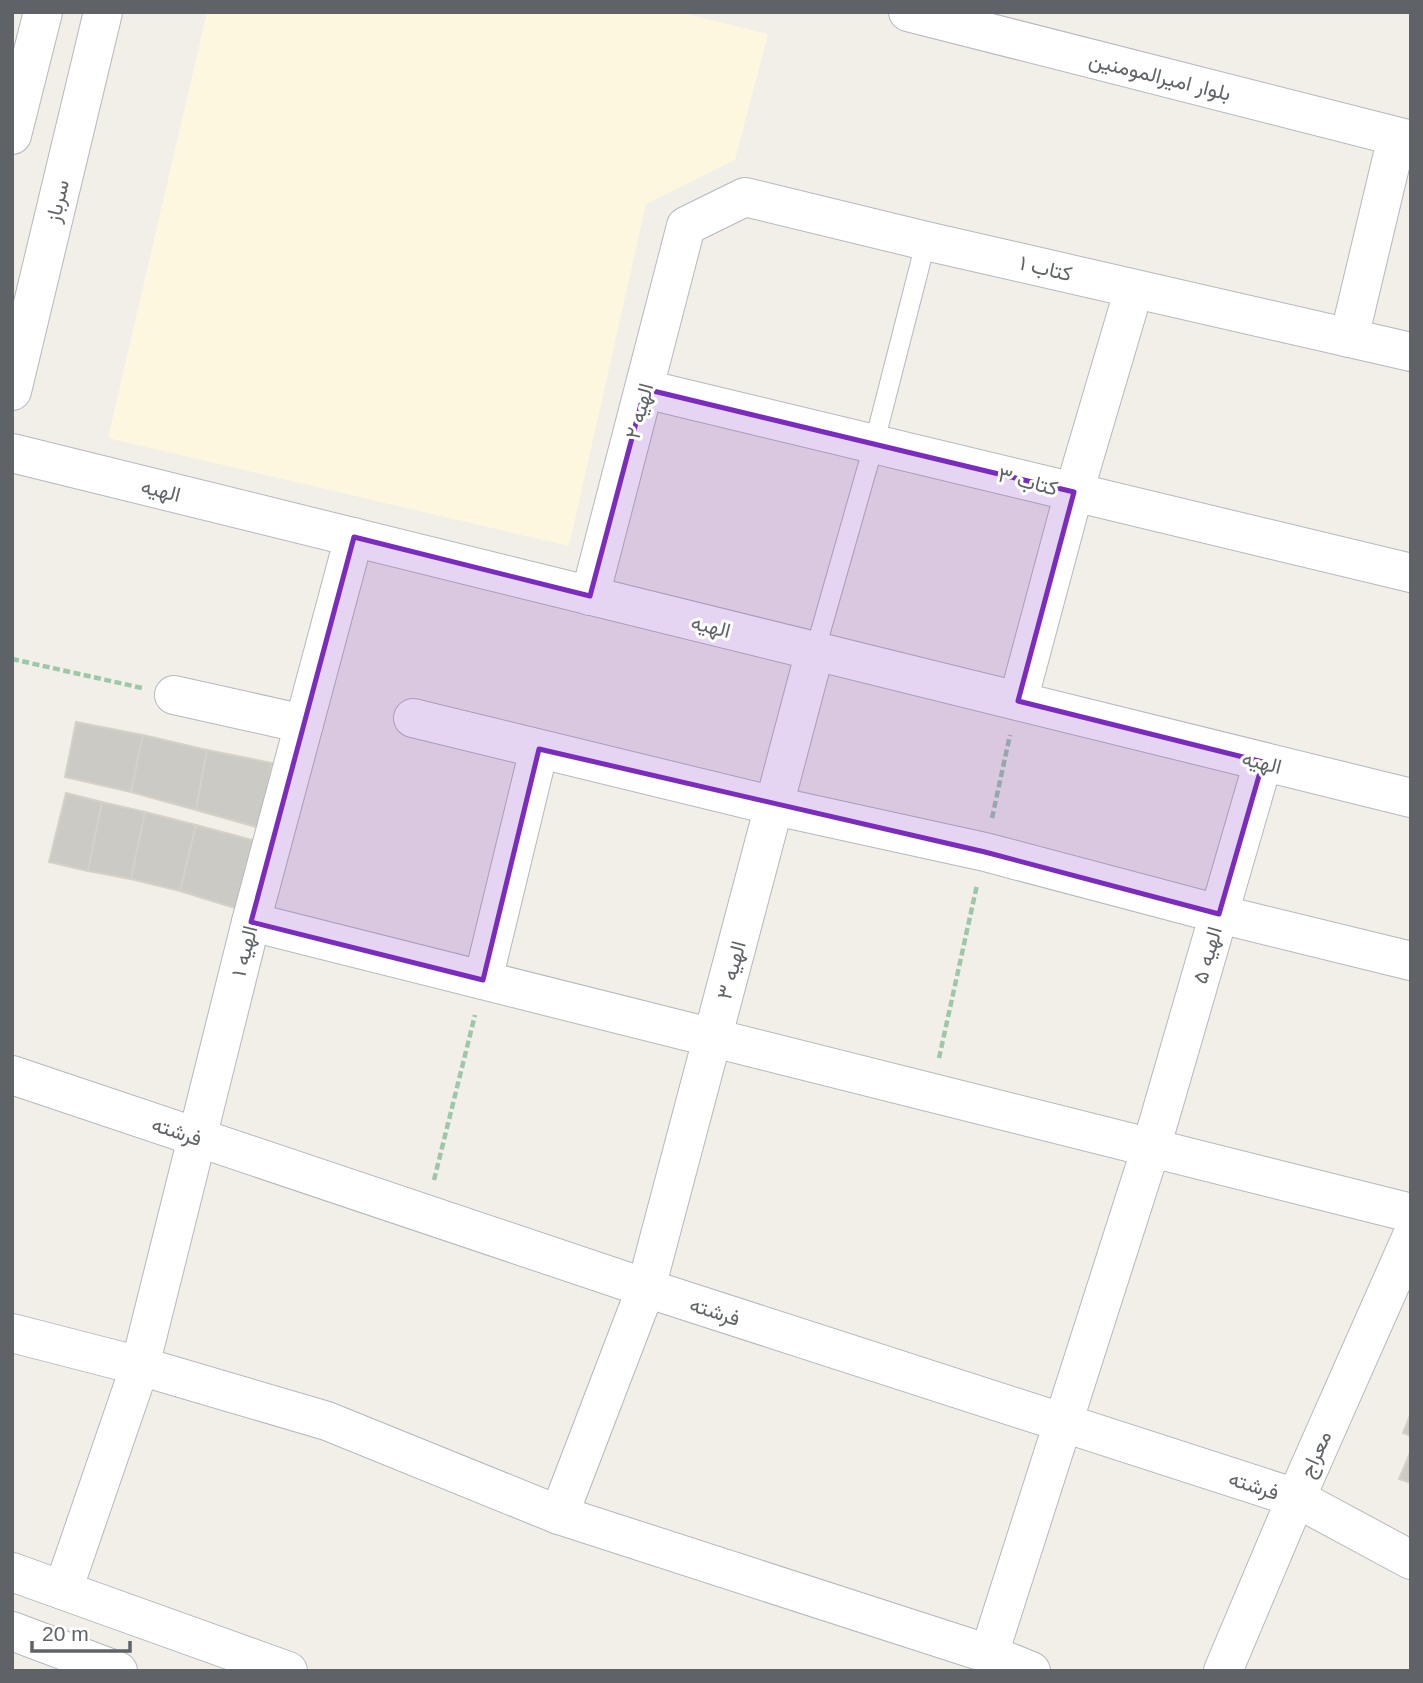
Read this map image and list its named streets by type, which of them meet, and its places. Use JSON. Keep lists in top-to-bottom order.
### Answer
{
  "streets": {
    "street": [
      "بلوار امیرالمومنین",
      "سرباز",
      "کتاب ۱",
      "الهیه ۲",
      "کتاب ۳",
      "الهیه",
      "الهیه ۱",
      "الهیه ۵",
      "الهیه ۳",
      "فرشته",
      "معراج"
    ]
  },
  "crossings": [
    ["کتاب ۱", "الهیه ۲"],
    ["الهیه ۲", "کتاب ۳"],
    ["الهیه ۲", "الهیه"],
    ["الهیه", "الهیه ۱"],
    ["الهیه", "الهیه ۵"],
    ["الهیه", "الهیه ۳"],
    ["الهیه ۱", "فرشته"],
    ["الهیه ۵", "فرشته"],
    ["الهیه ۳", "فرشته"],
    ["فرشته", "معراج"]
  ],
  "scale_bar": "20 m"
}
